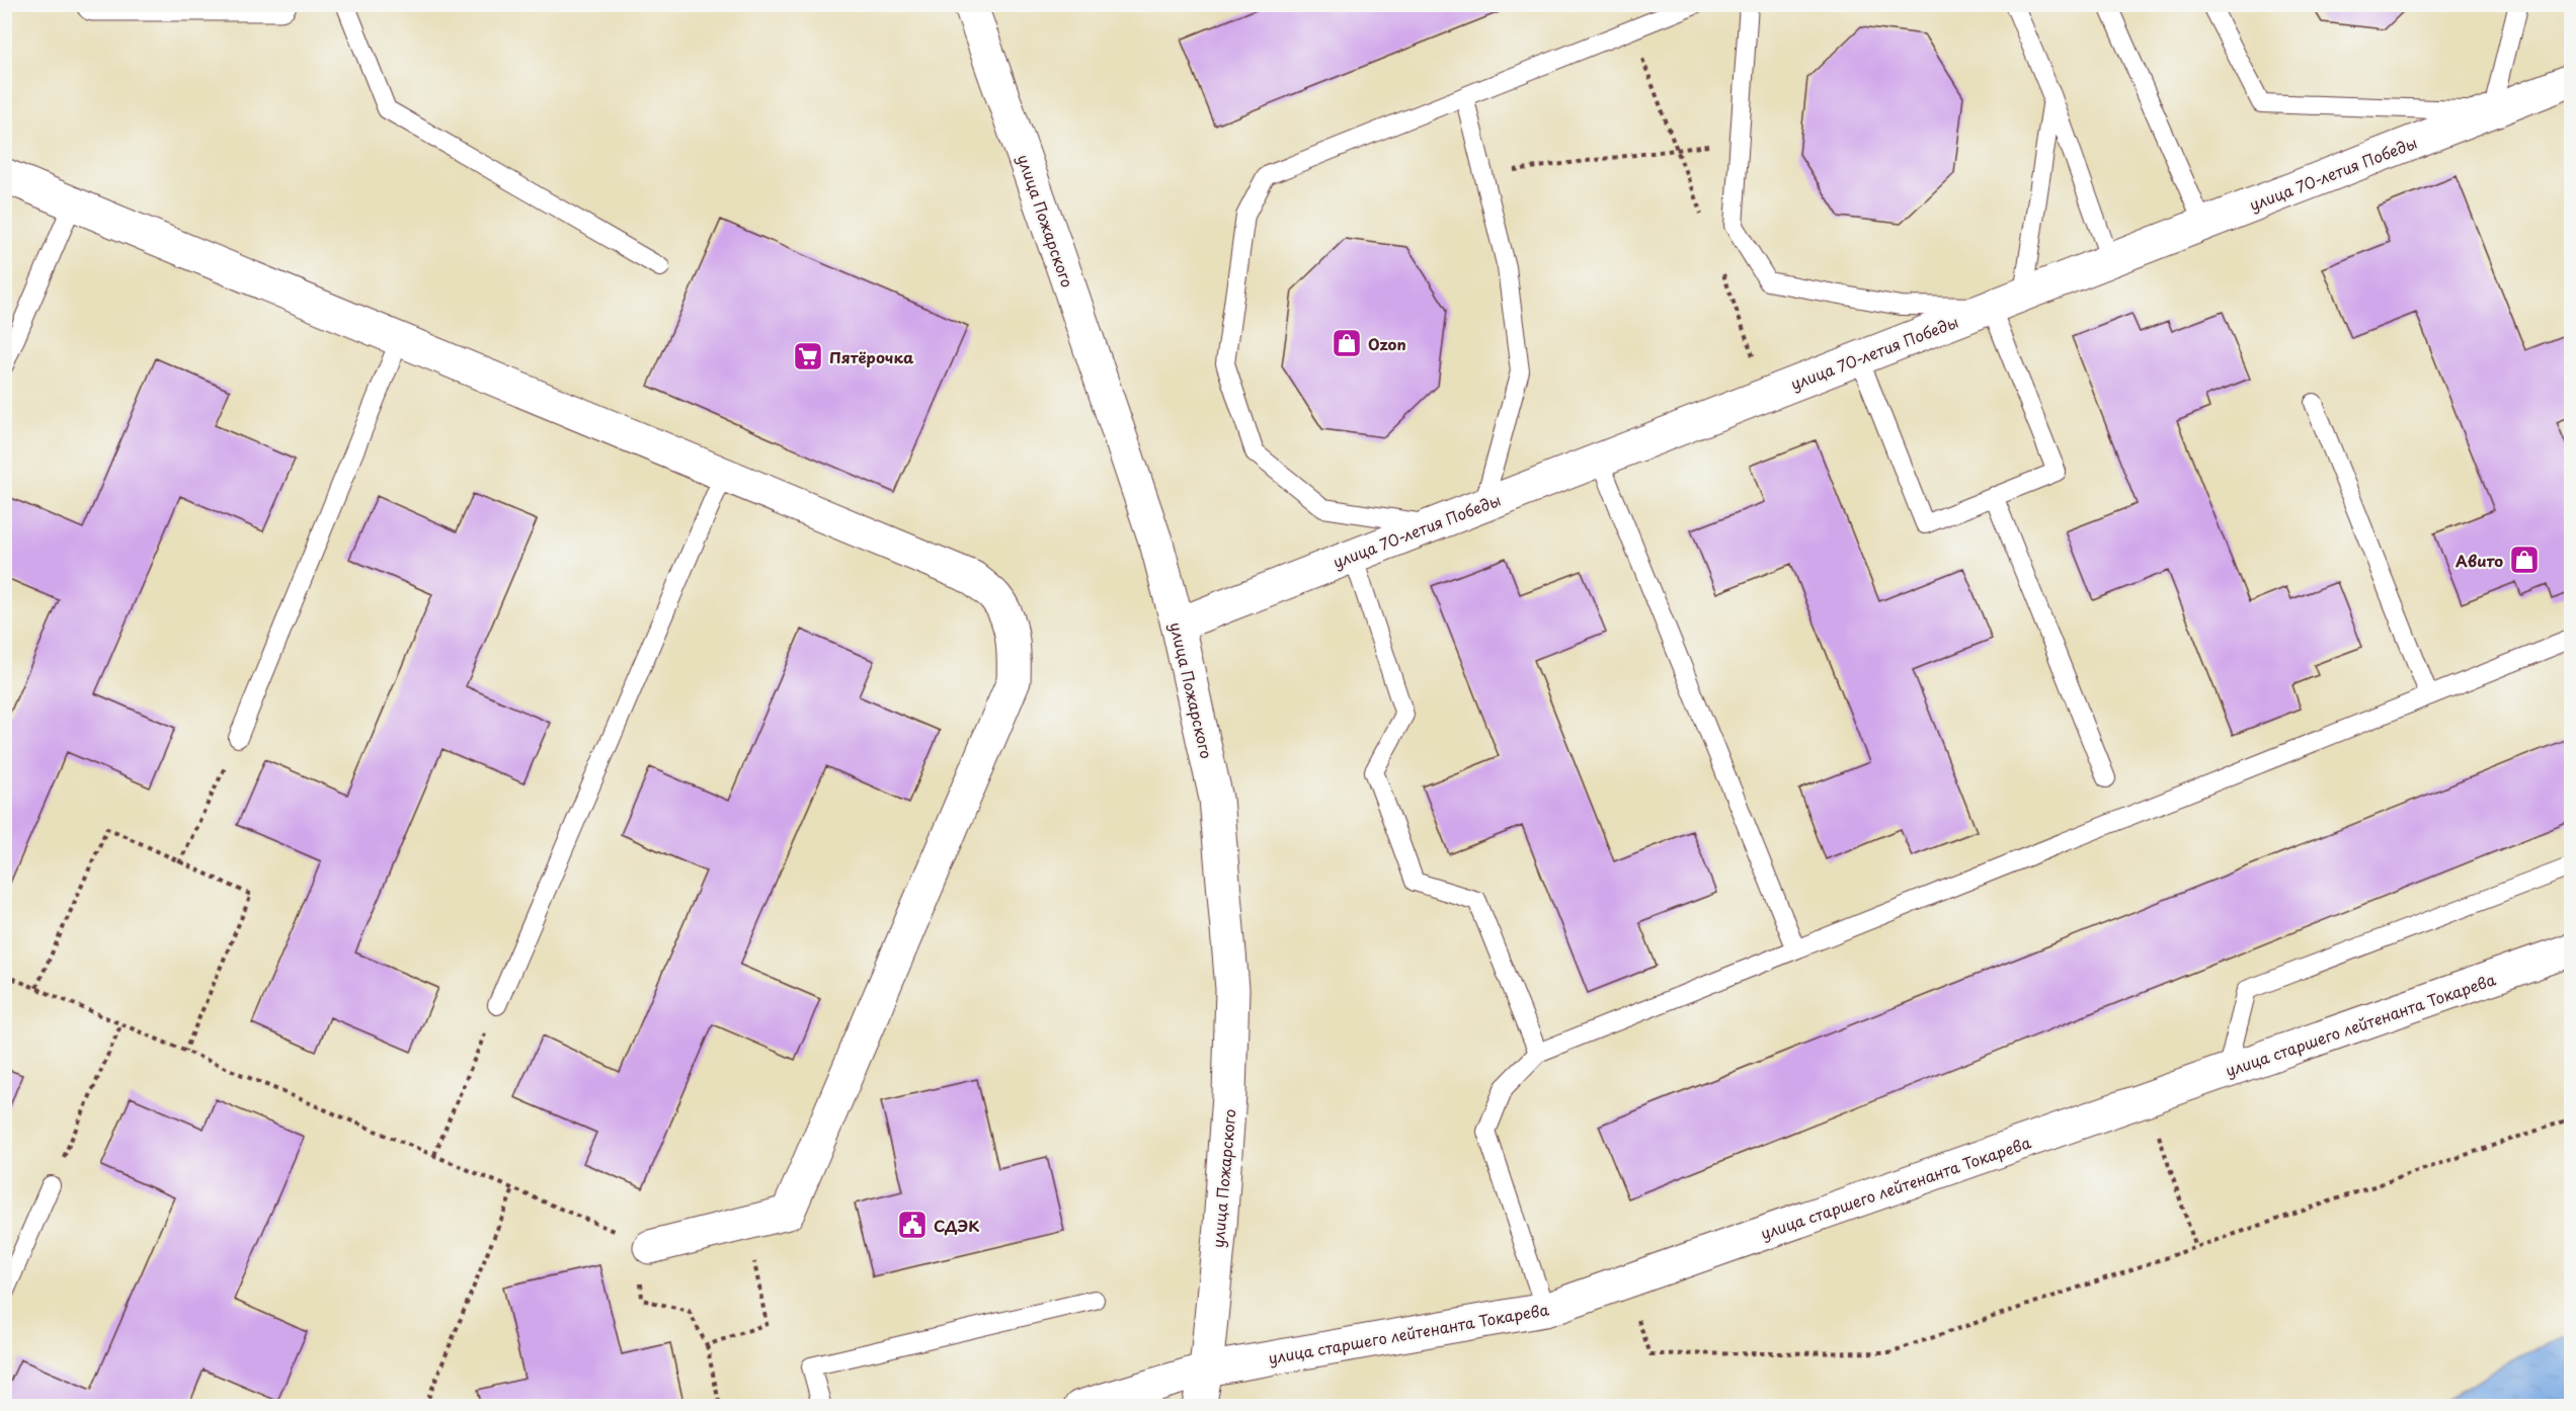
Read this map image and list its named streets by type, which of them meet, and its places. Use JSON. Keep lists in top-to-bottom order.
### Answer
{
  "streets": {
    "street": ["улица 70-летия Победы", "улица Пожарского", "улица старшего лейтенанта Токарева"]
  },
  "crossings": [
    ["улица 70-летия Победы", "улица Пожарского"],
    ["улица Пожарского", "улица старшего лейтенанта Токарева"]
  ],
  "places": {
    "shop": ["Ozon", "Авито"],
    "supermarket": ["Пятёрочка"],
    "public building": ["СДЭК"]
  }
}
